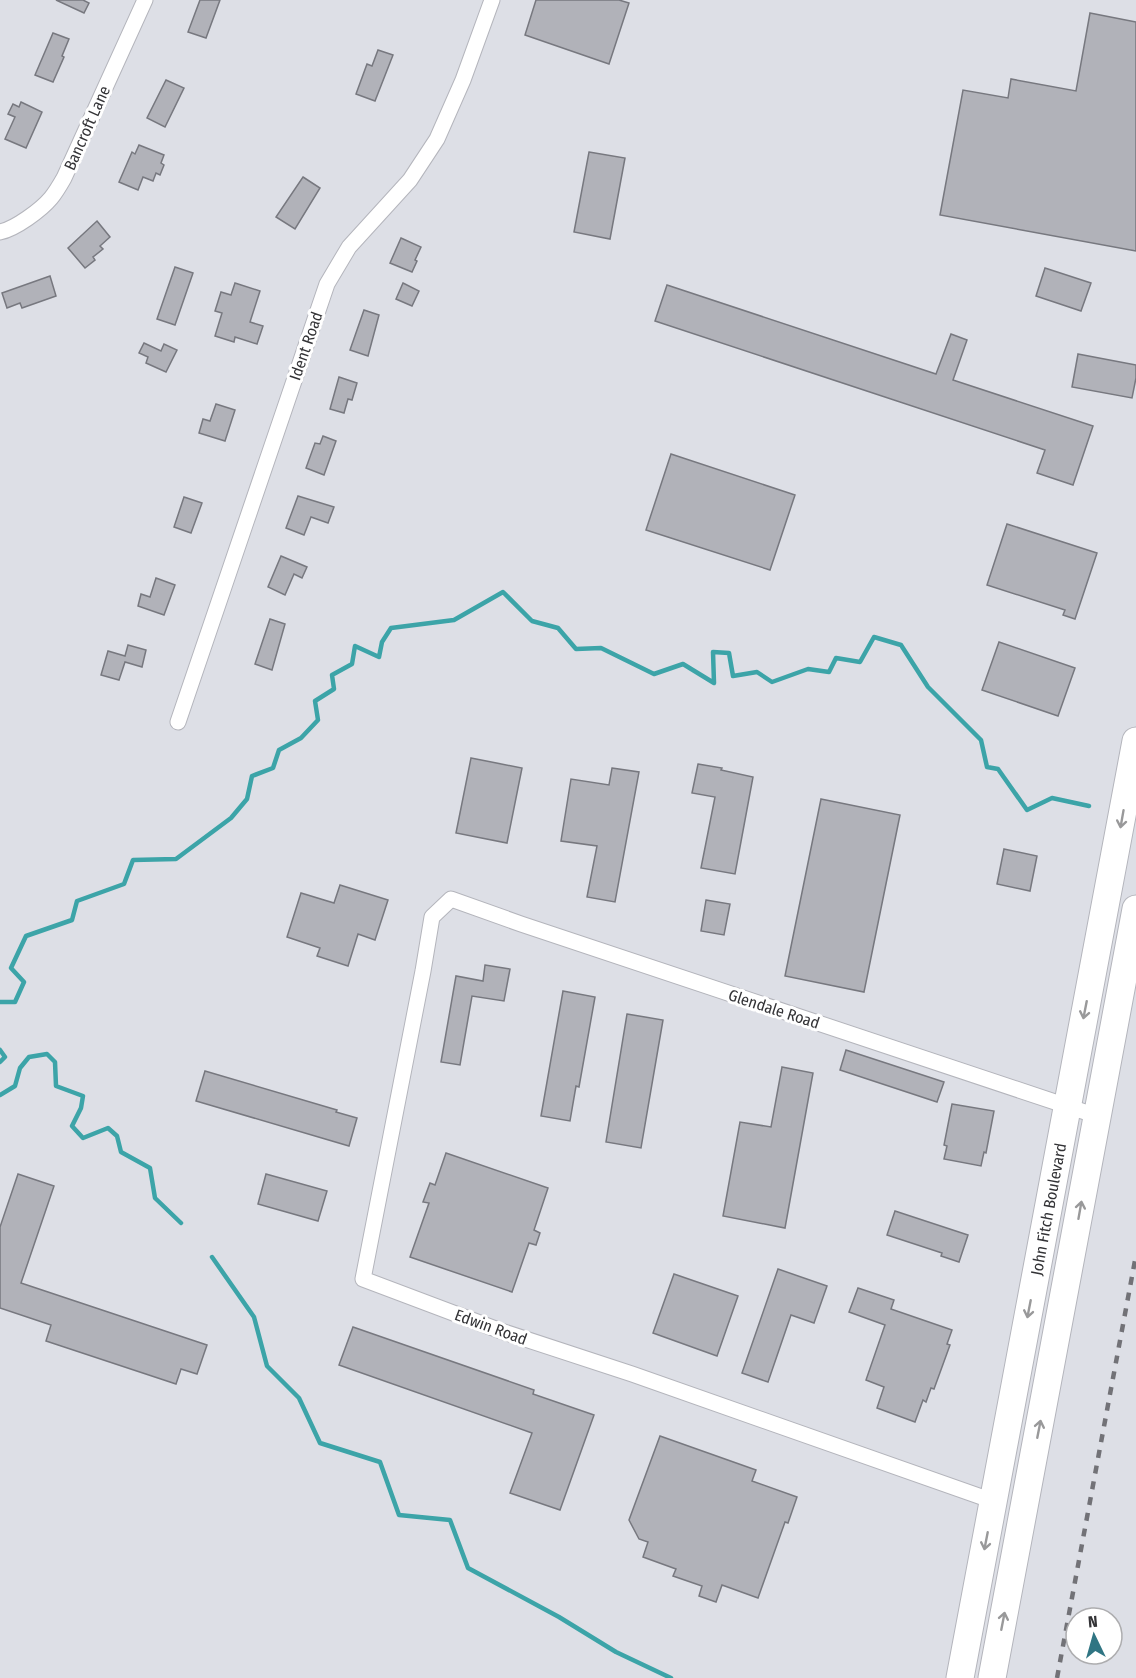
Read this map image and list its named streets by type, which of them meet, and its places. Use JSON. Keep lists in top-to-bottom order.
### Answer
{
  "streets": {
    "highway": ["John Fitch Boulevard"],
    "street": [
      "Bancroft Lane",
      "Ident Road",
      "Glendale Road",
      "Edwin Road"
    ]
  },
  "crossings": [
    ["Glendale Road", "John Fitch Boulevard"],
    ["Glendale Road", "Edwin Road"],
    ["John Fitch Boulevard", "Edwin Road"]
  ],
  "north": "top"
}
